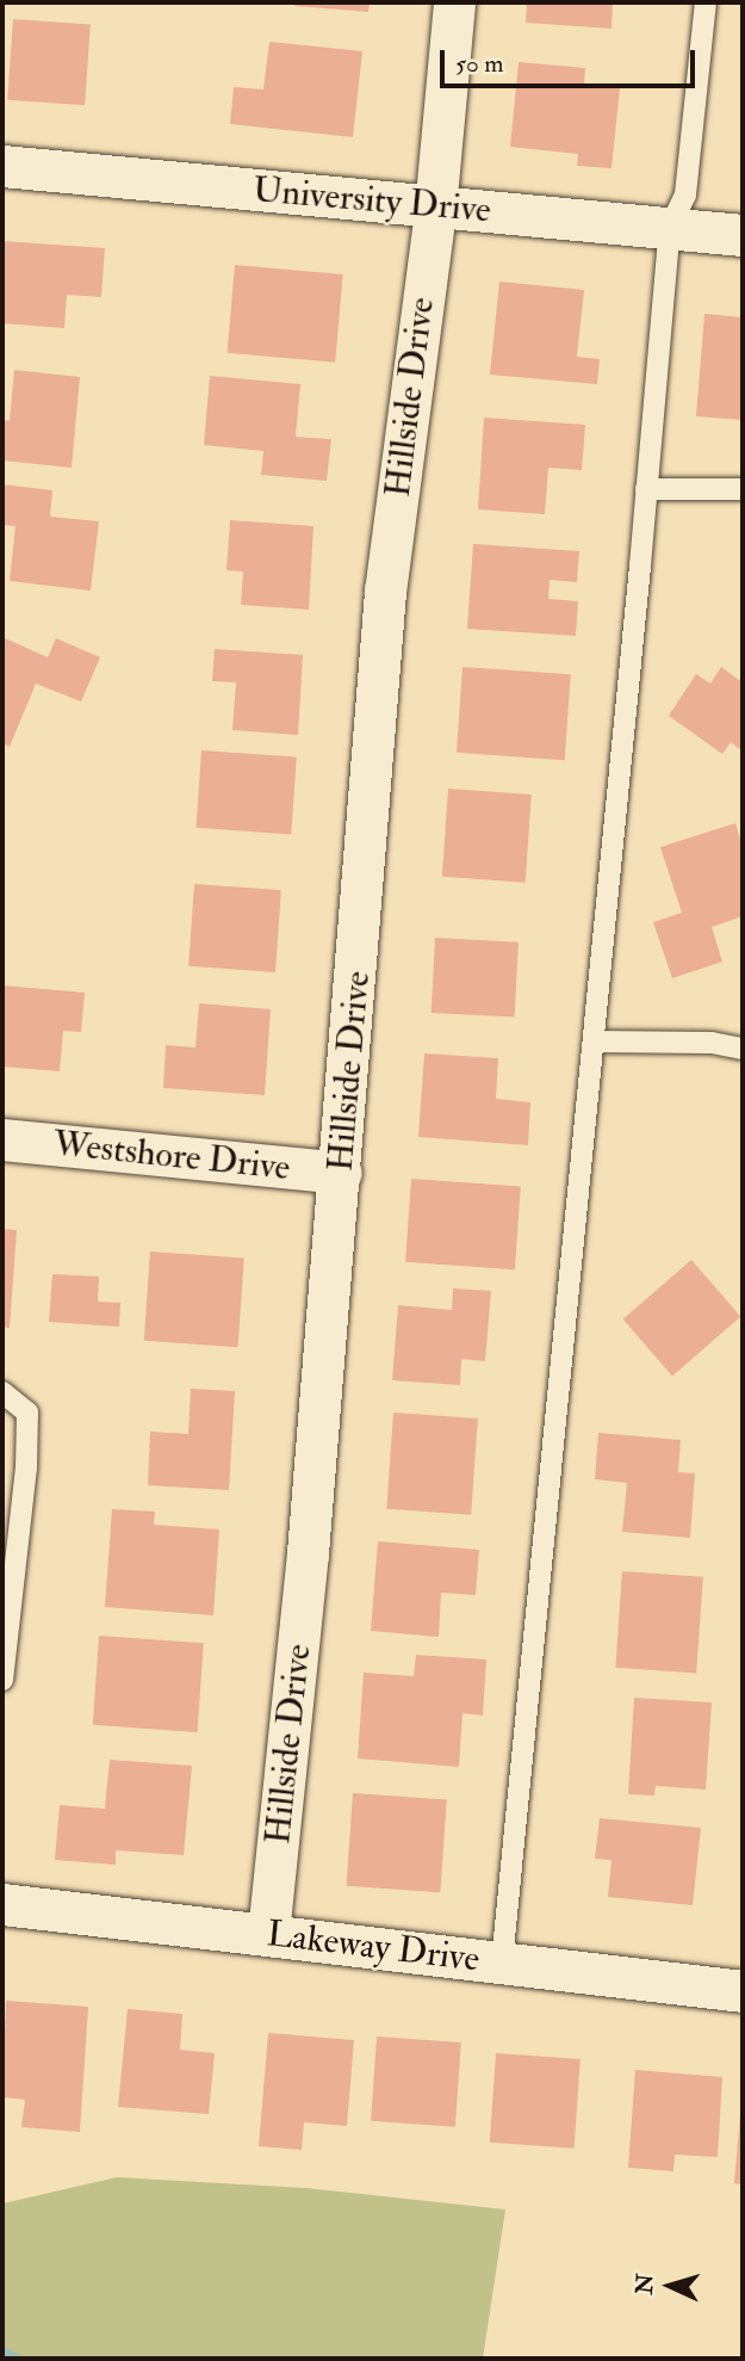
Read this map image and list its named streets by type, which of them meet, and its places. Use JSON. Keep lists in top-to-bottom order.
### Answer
{
  "streets": {
    "street": [
      "University Drive",
      "Hillside Drive",
      "Westshore Drive",
      "Lakeway Drive"
    ]
  },
  "crossings": [
    ["University Drive", "Hillside Drive"],
    ["Hillside Drive", "Westshore Drive"],
    ["Hillside Drive", "Lakeway Drive"]
  ],
  "scale_bar": "50 m",
  "north": "left"
}
